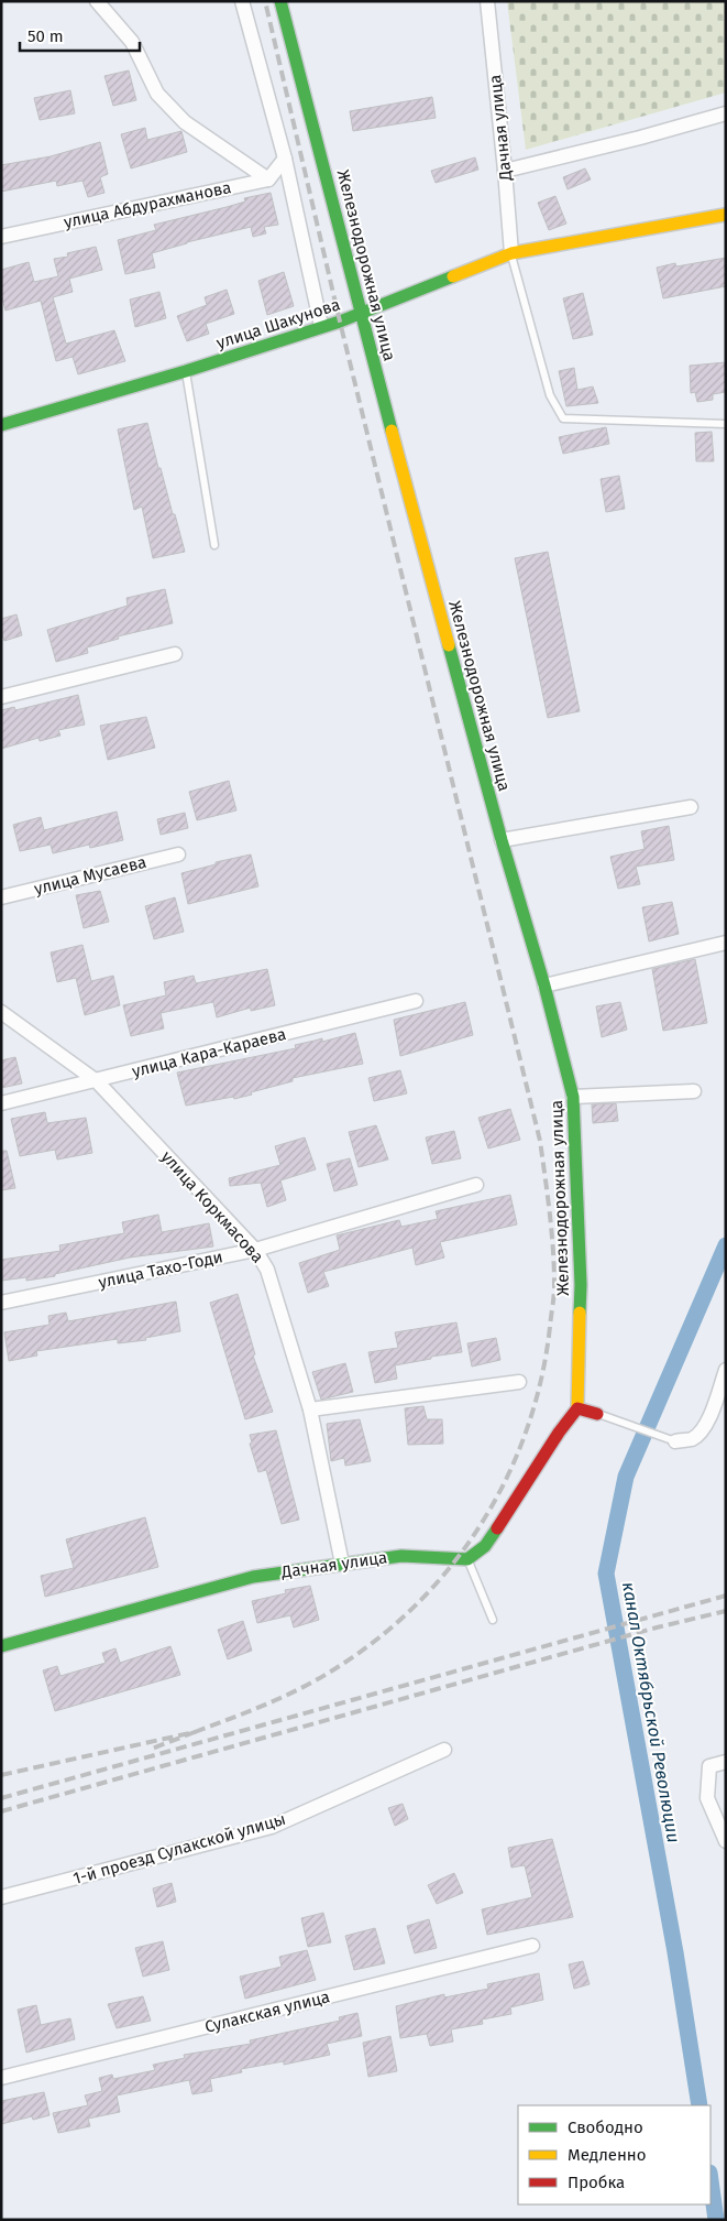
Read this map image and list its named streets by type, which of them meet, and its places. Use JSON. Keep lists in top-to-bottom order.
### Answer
{
  "streets": {
    "street": [
      "Дачная улица",
      "улица Абдурахманова",
      "Железнодорожная улица",
      "улица Шакунова",
      "улица Мусаева",
      "улица Кара-Караева",
      "улица Коркмасова",
      "улица Тахо-Годи",
      "1-й проезд Сулакской улицы",
      "Сулакская улица"
    ]
  },
  "crossings": [
    ["Дачная улица", "улица Шакунова"],
    ["Дачная улица", "улица Коркмасова"],
    ["Железнодорожная улица", "улица Шакунова"],
    ["улица Кара-Караева", "улица Коркмасова"],
    ["улица Коркмасова", "улица Тахо-Годи"]
  ],
  "water": ["канал Октябрьской Революции"],
  "legend": ["Свободно", "Медленно", "Пробка"],
  "scale_bar": "50 m"
}
